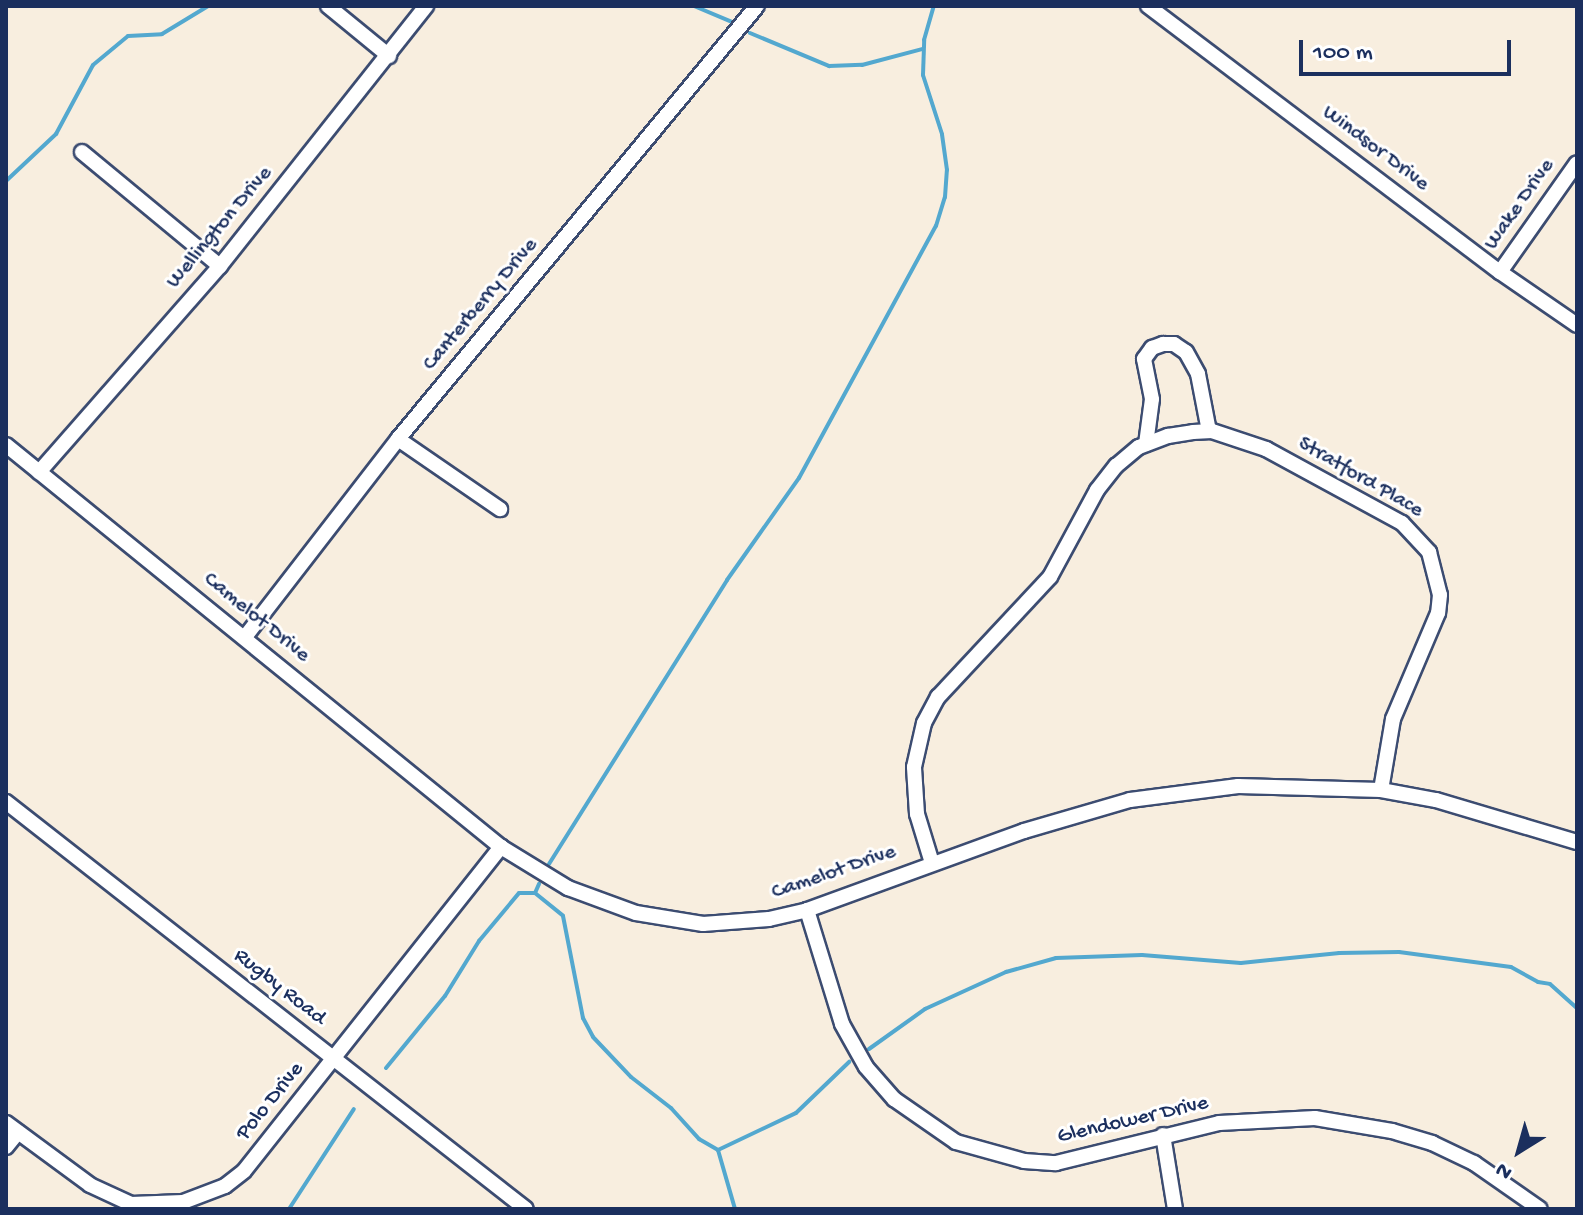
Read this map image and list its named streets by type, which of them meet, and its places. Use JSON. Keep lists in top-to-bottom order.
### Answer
{
  "streets": {
    "street": [
      "Windsor Drive",
      "Wake Drive",
      "Wellington Drive",
      "Canterberry Drive",
      "Stratford Place",
      "Camelot Drive",
      "Rugby Road",
      "Polo Drive",
      "Glendower Drive"
    ]
  },
  "crossings": [
    ["Windsor Drive", "Wake Drive"],
    ["Wellington Drive", "Camelot Drive"],
    ["Canterberry Drive", "Camelot Drive"],
    ["Stratford Place", "Camelot Drive"],
    ["Camelot Drive", "Polo Drive"],
    ["Camelot Drive", "Glendower Drive"],
    ["Rugby Road", "Polo Drive"]
  ],
  "scale_bar": "100 m",
  "north": "bottom left"
}
